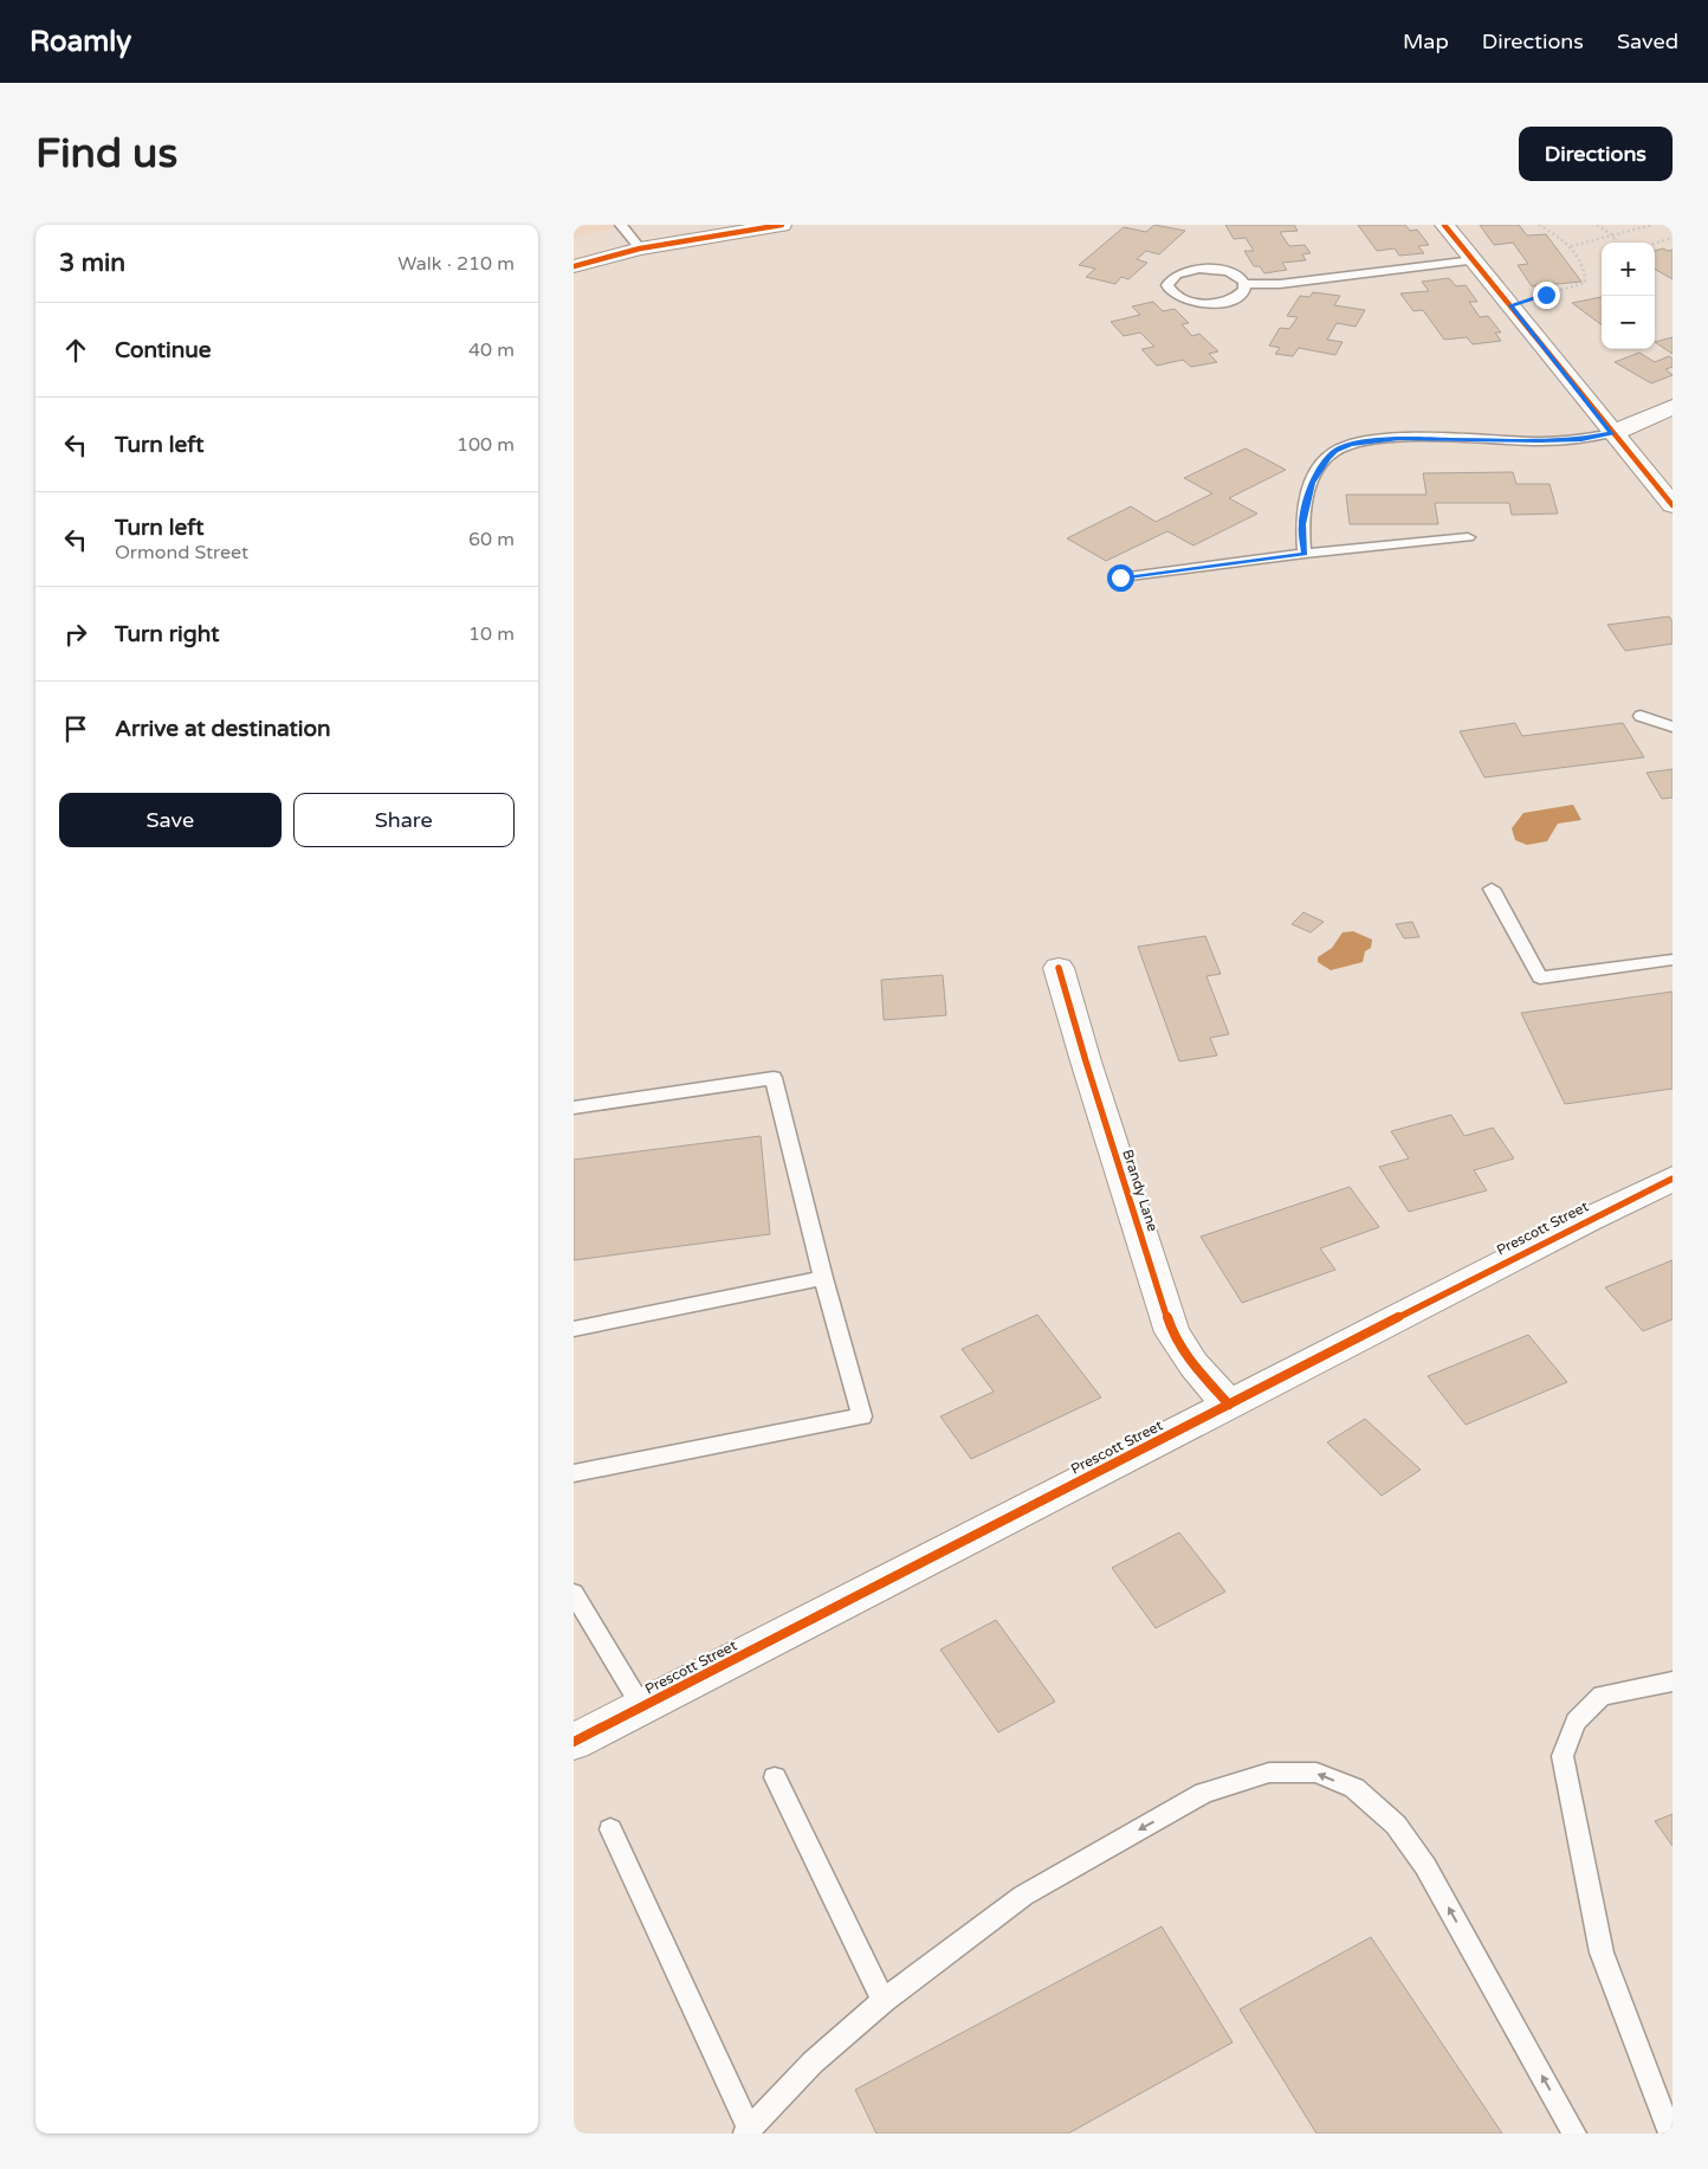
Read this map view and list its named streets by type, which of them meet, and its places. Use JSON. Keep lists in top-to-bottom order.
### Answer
{
  "streets": {
    "street": ["Brandy Lane", "Prescott Street"]
  },
  "crossings": [
    ["Brandy Lane", "Prescott Street"]
  ],
  "page": {
    "header": "Roamly",
    "nav": ["Map", "Directions", "Saved"],
    "buttons": [
      "Directions",
      ["Save", "Share"]
    ],
    "title": "Find us",
    "heading": ["3 min", "Walk · 210 m"],
    "map_buttons": ["+", "−"],
    "list": [
      ["Continue", "40 m"],
      ["Turn left", "100 m"],
      ["Turn left", "Ormond Street", "60 m"],
      ["Turn right", "10 m"],
      "Arrive at destination"
    ]
  }
}
